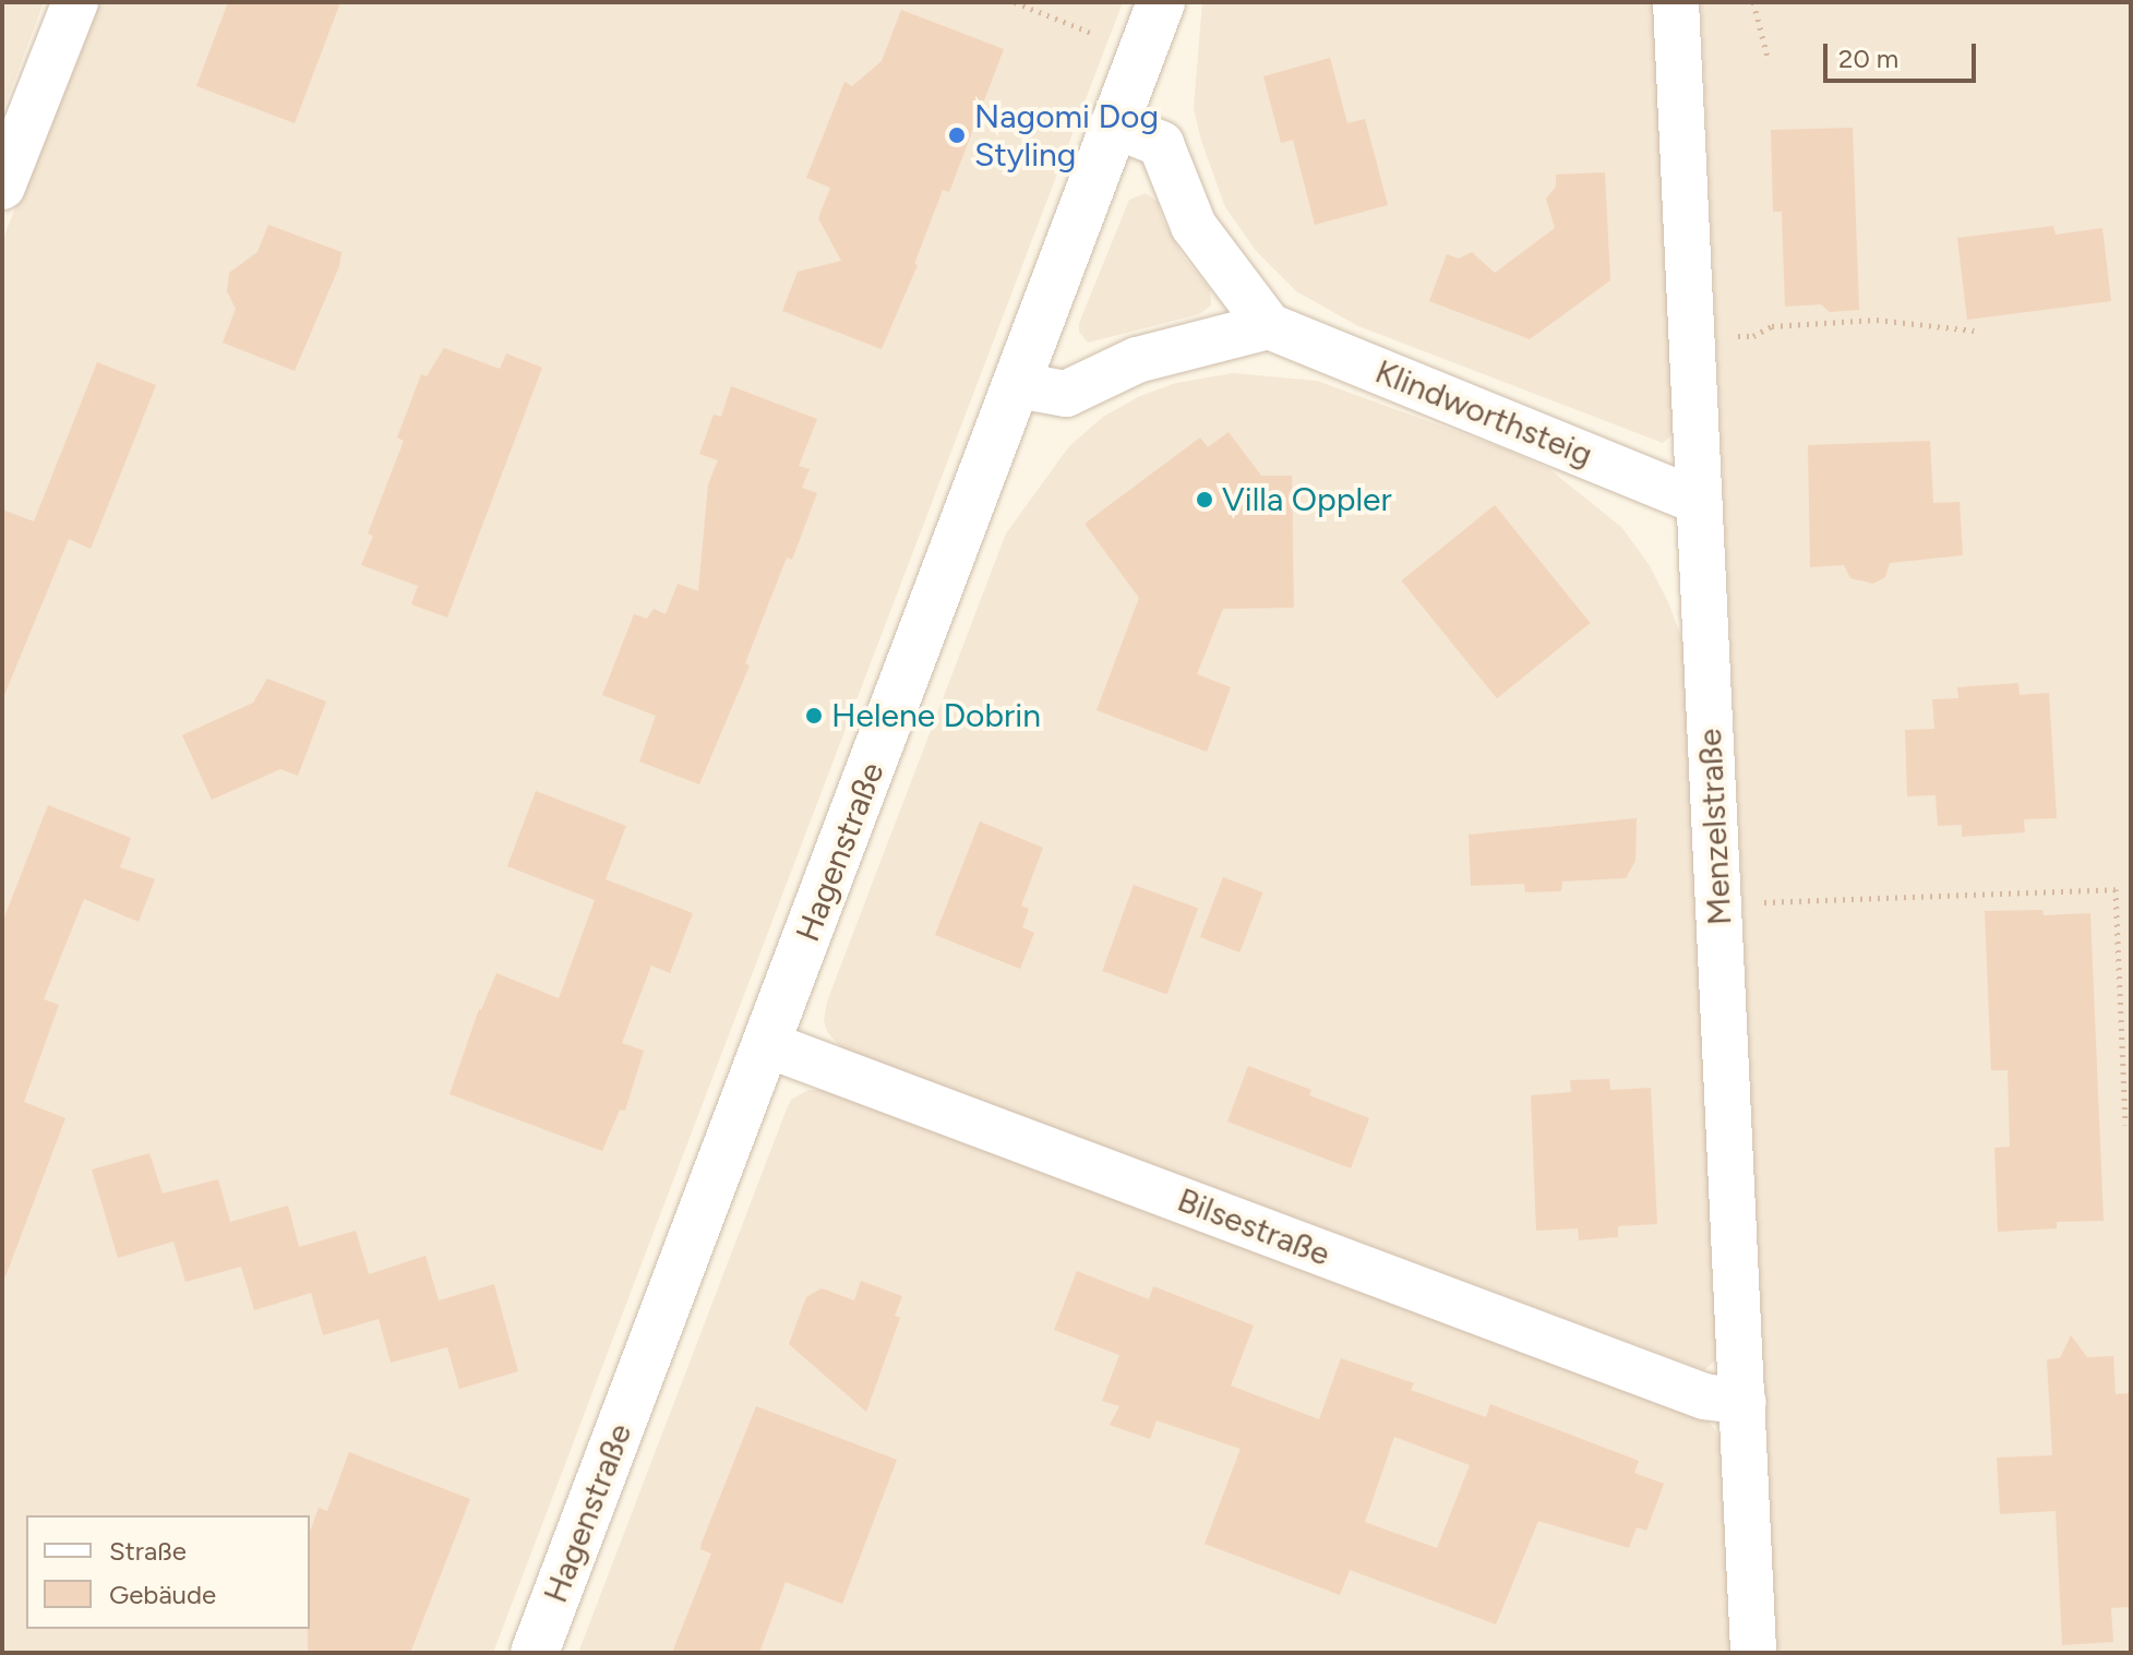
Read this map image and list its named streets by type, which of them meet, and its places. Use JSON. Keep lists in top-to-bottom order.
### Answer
{
  "streets": {
    "main road": ["Hagenstraße"],
    "street": ["Klindworthsteig", "Menzelstraße", "Bilsestraße"]
  },
  "crossings": [
    ["Klindworthsteig", "Menzelstraße"],
    ["Menzelstraße", "Bilsestraße"],
    ["Hagenstraße", "Bilsestraße"]
  ],
  "places": ["Nagomi Dog Styling", "Villa Oppler", "Helene Dobrin"],
  "legend": ["Straße", "Gebäude"],
  "scale_bar": "20 m"
}
